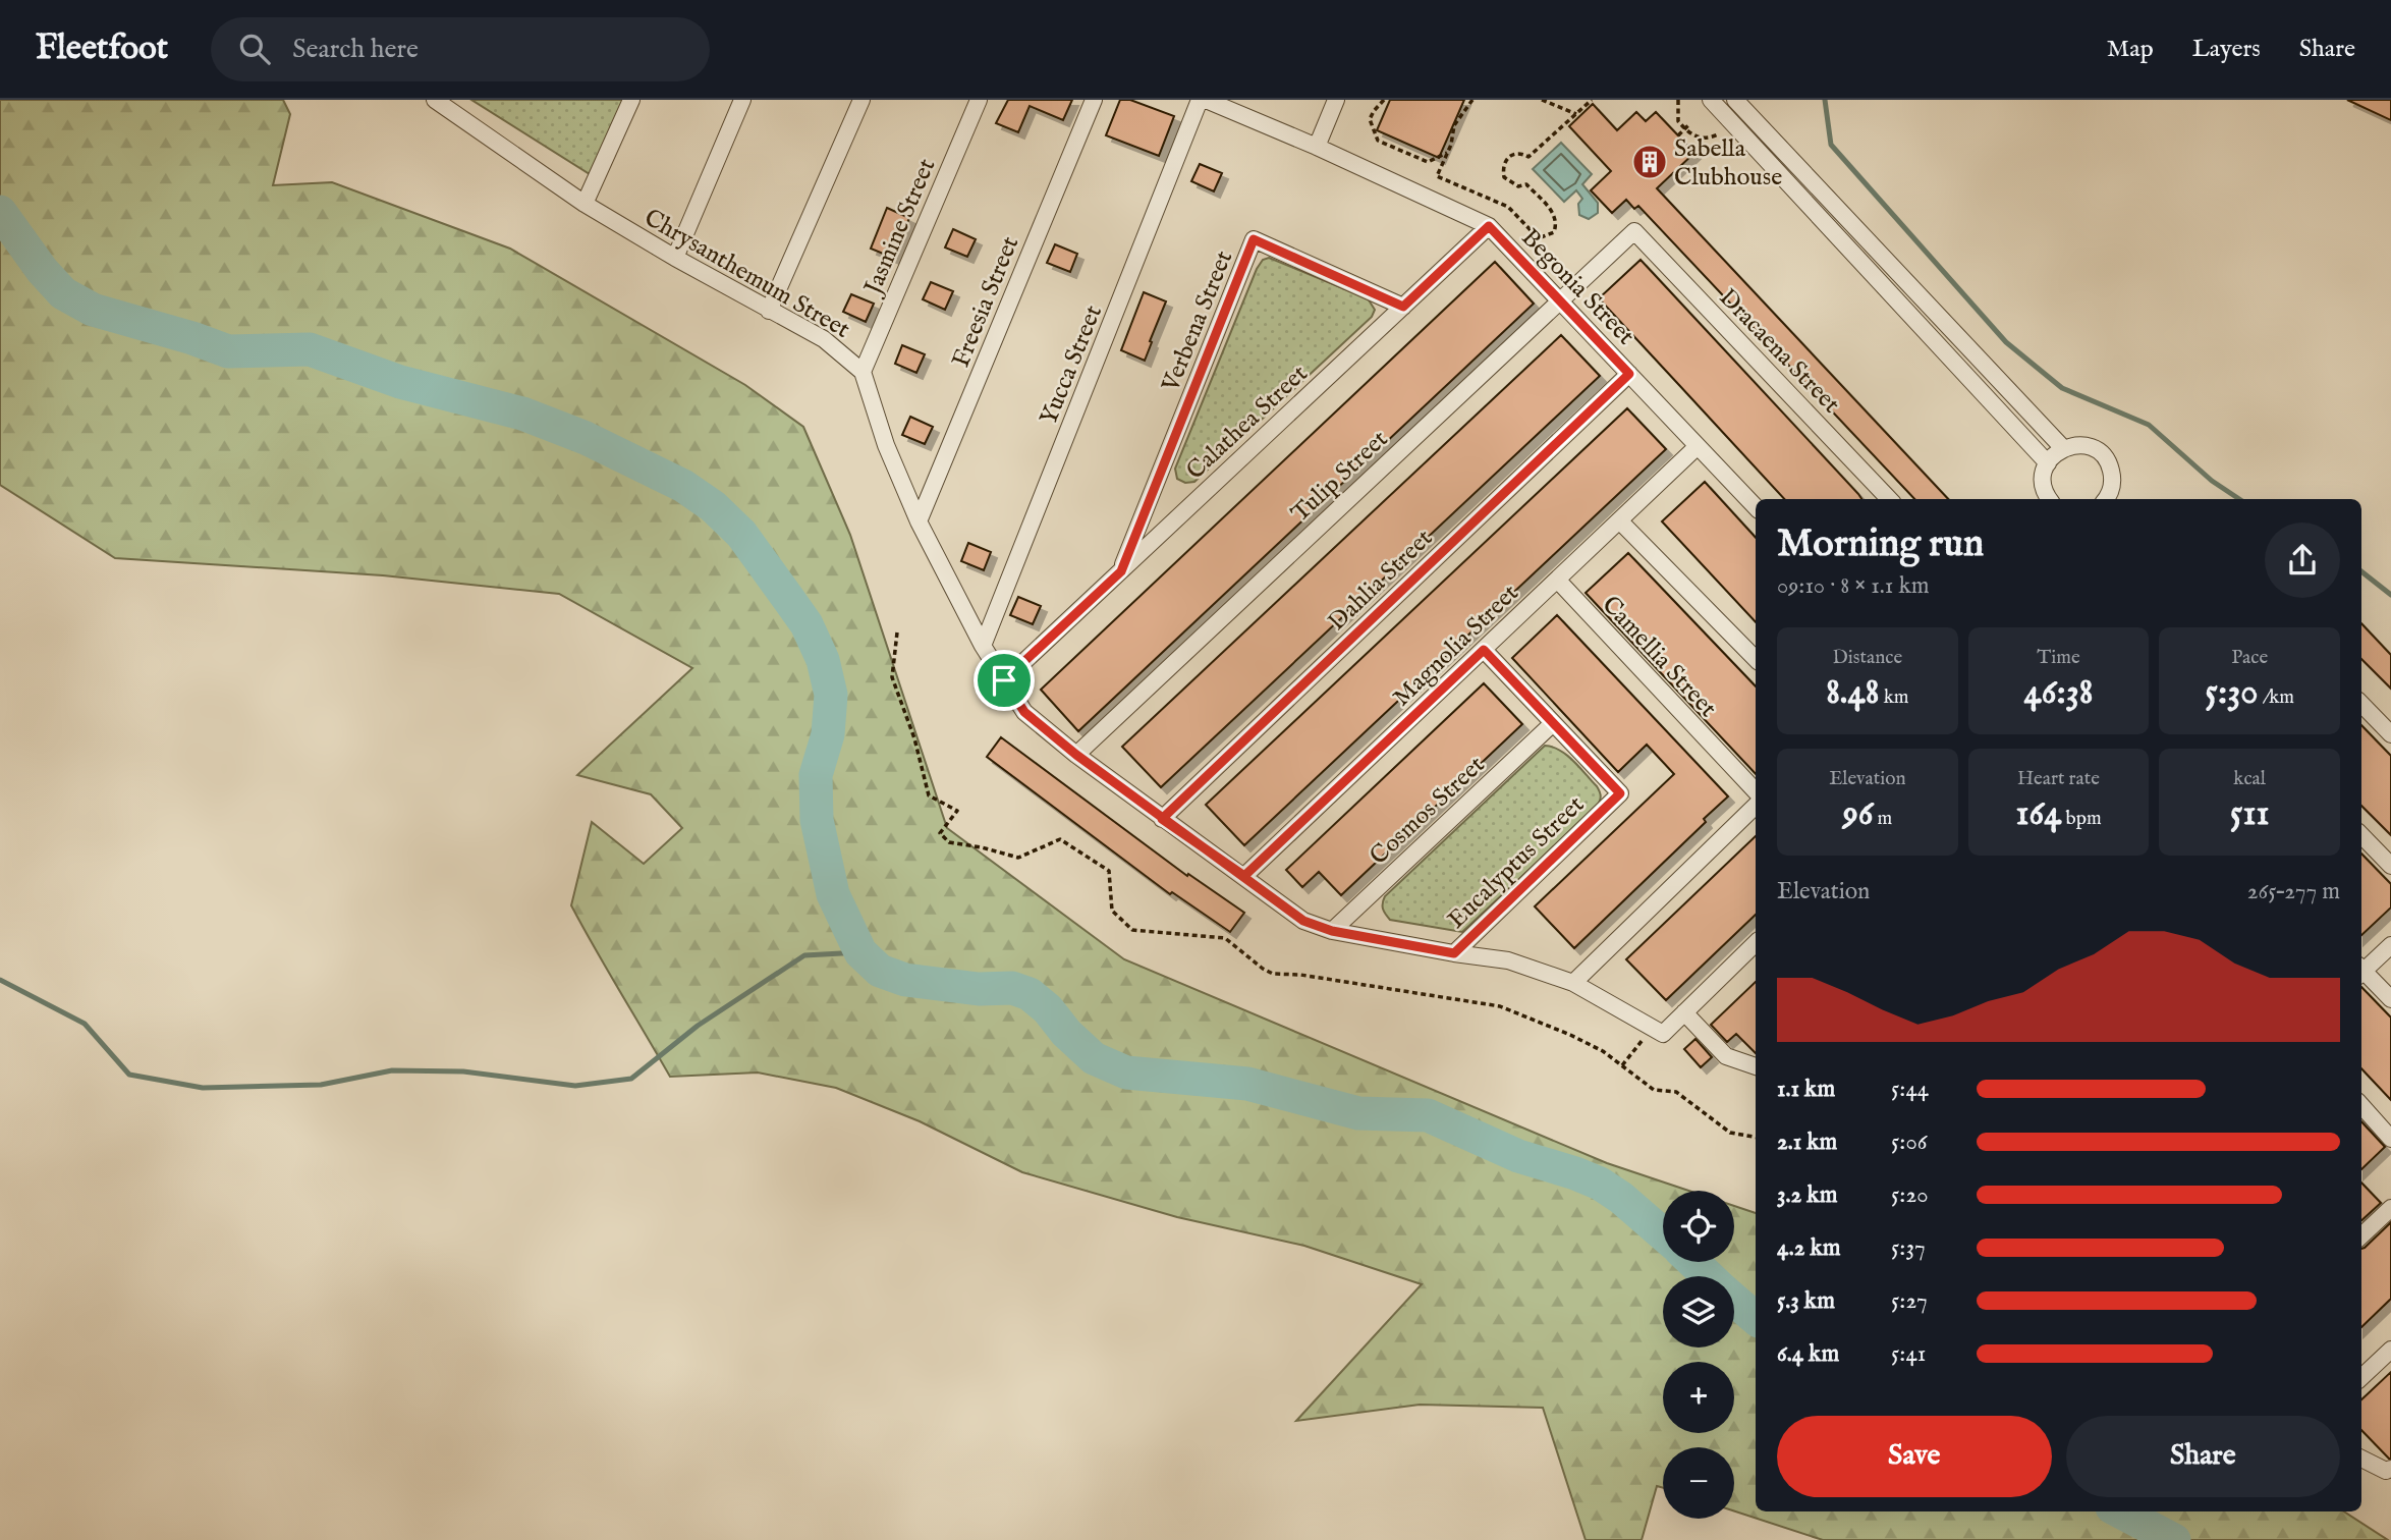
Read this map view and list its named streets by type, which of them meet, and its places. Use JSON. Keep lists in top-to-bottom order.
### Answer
{
  "streets": {
    "street": [
      "Jasmine Street",
      "Chrysanthemum Street",
      "Begonia Street",
      "Freesia Street",
      "Verbena Street",
      "Dracaena Street",
      "Yucca Street",
      "Calathea Street",
      "Tulip Street",
      "Dahlia Street",
      "Magnolia Street",
      "Camellia Street",
      "Cosmos Street",
      "Eucalyptus Street"
    ]
  },
  "crossings": [
    ["Jasmine Street", "Chrysanthemum Street"],
    ["Chrysanthemum Street", "Freesia Street"],
    ["Chrysanthemum Street", "Yucca Street"],
    ["Chrysanthemum Street", "Calathea Street"],
    ["Chrysanthemum Street", "Tulip Street"],
    ["Chrysanthemum Street", "Dahlia Street"],
    ["Chrysanthemum Street", "Magnolia Street"],
    ["Chrysanthemum Street", "Cosmos Street"],
    ["Chrysanthemum Street", "Eucalyptus Street"],
    ["Begonia Street", "Calathea Street"],
    ["Begonia Street", "Tulip Street"],
    ["Begonia Street", "Dahlia Street"],
    ["Begonia Street", "Magnolia Street"],
    ["Verbena Street", "Calathea Street"],
    ["Dracaena Street", "Tulip Street"],
    ["Magnolia Street", "Camellia Street"],
    ["Magnolia Street", "Eucalyptus Street"],
    ["Cosmos Street", "Eucalyptus Street"]
  ],
  "places": {
    "building": ["Sabella Clubhouse"]
  },
  "page": {
    "header": "Fleetfoot",
    "search": "Search here",
    "nav": ["Map", "Layers", "Share"],
    "heading": ["Morning run", "09:10 · 8 × 1.1 km"],
    "stats": [
      ["Distance", "8.48 km"],
      ["Time", "46:38"],
      ["Pace", "5:30 /km"],
      ["Elevation", "96 m"],
      ["Heart rate", "164 bpm"],
      ["kcal", "511"]
    ],
    "chart": ["Elevation", "265–277 m"],
    "list": [
      {
        "name": "1.1 km",
        "note": "5:44"
      },
      {
        "name": "2.1 km",
        "note": "5:06"
      },
      {
        "name": "3.2 km",
        "note": "5:20"
      },
      {
        "name": "4.2 km",
        "note": "5:37"
      },
      {
        "name": "5.3 km",
        "note": "5:27"
      },
      {
        "name": "6.4 km",
        "note": "5:41"
      }
    ],
    "map_buttons": ["+", "−"],
    "buttons": ["Save", "Share"]
  }
}
